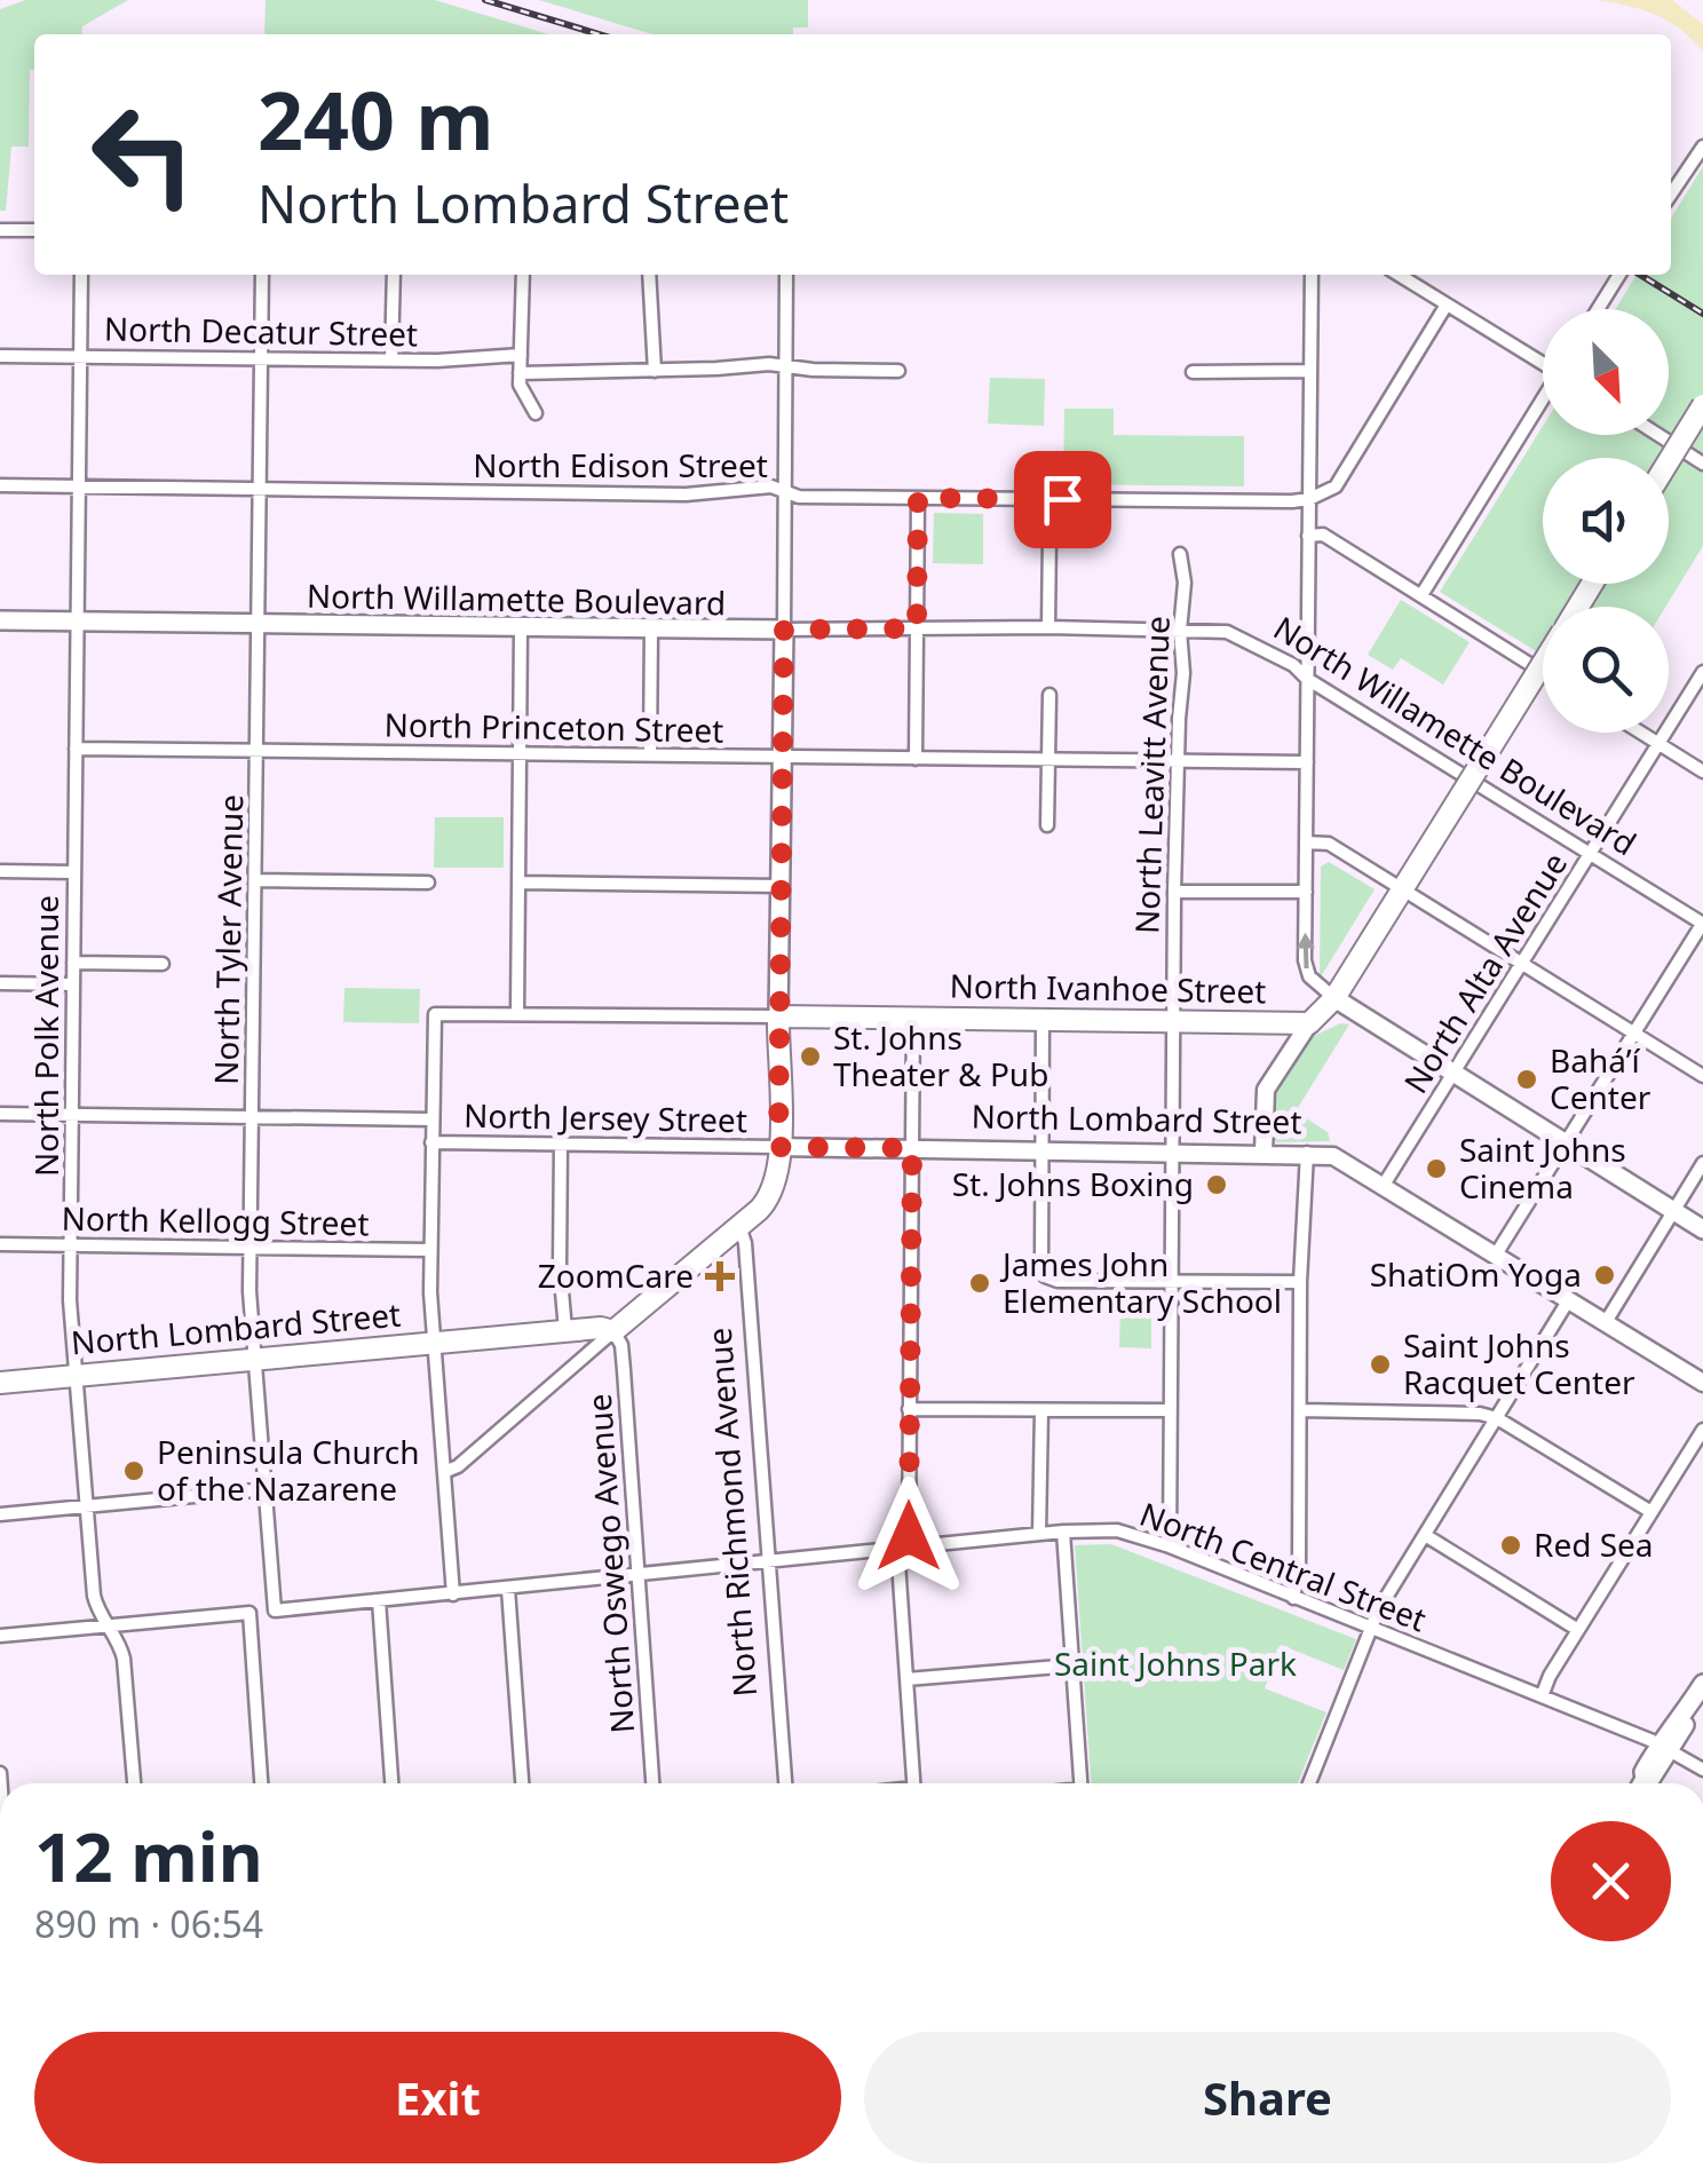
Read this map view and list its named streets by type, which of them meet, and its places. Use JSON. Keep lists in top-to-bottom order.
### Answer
{
  "streets": {
    "main road": ["North Willamette Boulevard", "North Ivanhoe Street", "North Lombard Street"],
    "street": [
      "North Decatur Street",
      "North Edison Street",
      "North Princeton Street",
      "North Leavitt Avenue",
      "North Tyler Avenue",
      "North Alta Avenue",
      "North Polk Avenue",
      "North Jersey Street",
      "North Kellogg Street",
      "North Richmond Avenue",
      "North Oswego Avenue",
      "North Central Street"
    ]
  },
  "crossings": [
    ["North Decatur Street", "North Tyler Avenue"],
    ["North Decatur Street", "North Polk Avenue"],
    ["North Edison Street", "North Tyler Avenue"],
    ["North Edison Street", "North Polk Avenue"],
    ["North Willamette Boulevard", "North Leavitt Avenue"],
    ["North Willamette Boulevard", "North Tyler Avenue"],
    ["North Willamette Boulevard", "North Alta Avenue"],
    ["North Willamette Boulevard", "North Polk Avenue"],
    ["North Princeton Street", "North Leavitt Avenue"],
    ["North Princeton Street", "North Tyler Avenue"],
    ["North Princeton Street", "North Polk Avenue"],
    ["North Leavitt Avenue", "North Ivanhoe Street"],
    ["North Leavitt Avenue", "North Lombard Street"],
    ["North Leavitt Avenue", "North Central Street"],
    ["North Tyler Avenue", "North Jersey Street"],
    ["North Tyler Avenue", "North Lombard Street"],
    ["North Tyler Avenue", "North Kellogg Street"],
    ["North Tyler Avenue", "North Central Street"],
    ["North Alta Avenue", "North Lombard Street"],
    ["North Ivanhoe Street", "North Jersey Street"],
    ["North Polk Avenue", "North Jersey Street"],
    ["North Polk Avenue", "North Lombard Street"],
    ["North Polk Avenue", "North Kellogg Street"],
    ["North Jersey Street", "North Lombard Street"],
    ["North Lombard Street", "North Oswego Avenue"],
    ["North Richmond Avenue", "North Central Street"],
    ["North Oswego Avenue", "North Central Street"]
  ],
  "parks": ["Saint Johns Park"],
  "places": {
    "other": [
      "St. Johns Theater & Pub",
      "Bahá’í Center",
      "Saint Johns Cinema",
      "St. Johns Boxing",
      "ShatiOm Yoga",
      "James John Elementary School",
      "Saint Johns Racquet Center",
      "Peninsula Church of the Nazarene",
      "Red Sea"
    ],
    "health": ["ZoomCare"]
  },
  "north": "bottom right",
  "page": {
    "turn": ["240 m", "North Lombard Street"],
    "heading": ["12 min", "890 m · 06:54"],
    "buttons": ["Exit", "Share"]
  }
}
